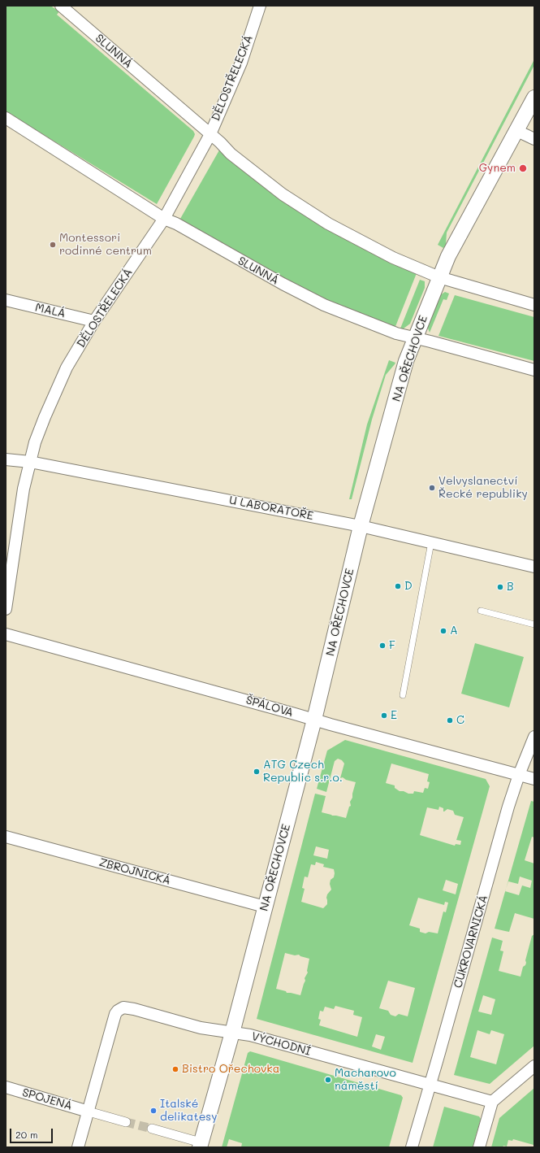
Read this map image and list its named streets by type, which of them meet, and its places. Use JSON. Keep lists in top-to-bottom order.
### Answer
{
  "streets": {
    "street": [
      "SLUNNÁ",
      "DĚLOSTŘELECKÁ",
      "MALÁ",
      "NA OŘECHOVCE",
      "U LABORATOŘE",
      "ŠPÁLOVA",
      "ZBROJNICKÁ",
      "CUKROVARNICKÁ",
      "VÝCHODNÍ",
      "SPOJENÁ"
    ]
  },
  "crossings": [
    ["SLUNNÁ", "DĚLOSTŘELECKÁ"],
    ["SLUNNÁ", "NA OŘECHOVCE"],
    ["DĚLOSTŘELECKÁ", "MALÁ"],
    ["DĚLOSTŘELECKÁ", "U LABORATOŘE"],
    ["NA OŘECHOVCE", "U LABORATOŘE"],
    ["NA OŘECHOVCE", "ŠPÁLOVA"],
    ["NA OŘECHOVCE", "ZBROJNICKÁ"],
    ["NA OŘECHOVCE", "VÝCHODNÍ"],
    ["ŠPÁLOVA", "CUKROVARNICKÁ"],
    ["CUKROVARNICKÁ", "VÝCHODNÍ"],
    ["VÝCHODNÍ", "SPOJENÁ"]
  ],
  "places": [
    "Gynem",
    "Montessori rodinné centrum",
    "Velvyslanectví Řecké republiky",
    "D",
    "B",
    "A",
    "F",
    "E",
    "C",
    "ATG Czech Republic s.r.o.",
    "Bistro Ořechovka",
    "Macharovo náměstí",
    "Italské delikatesy"
  ],
  "scale_bar": "20 m"
}
